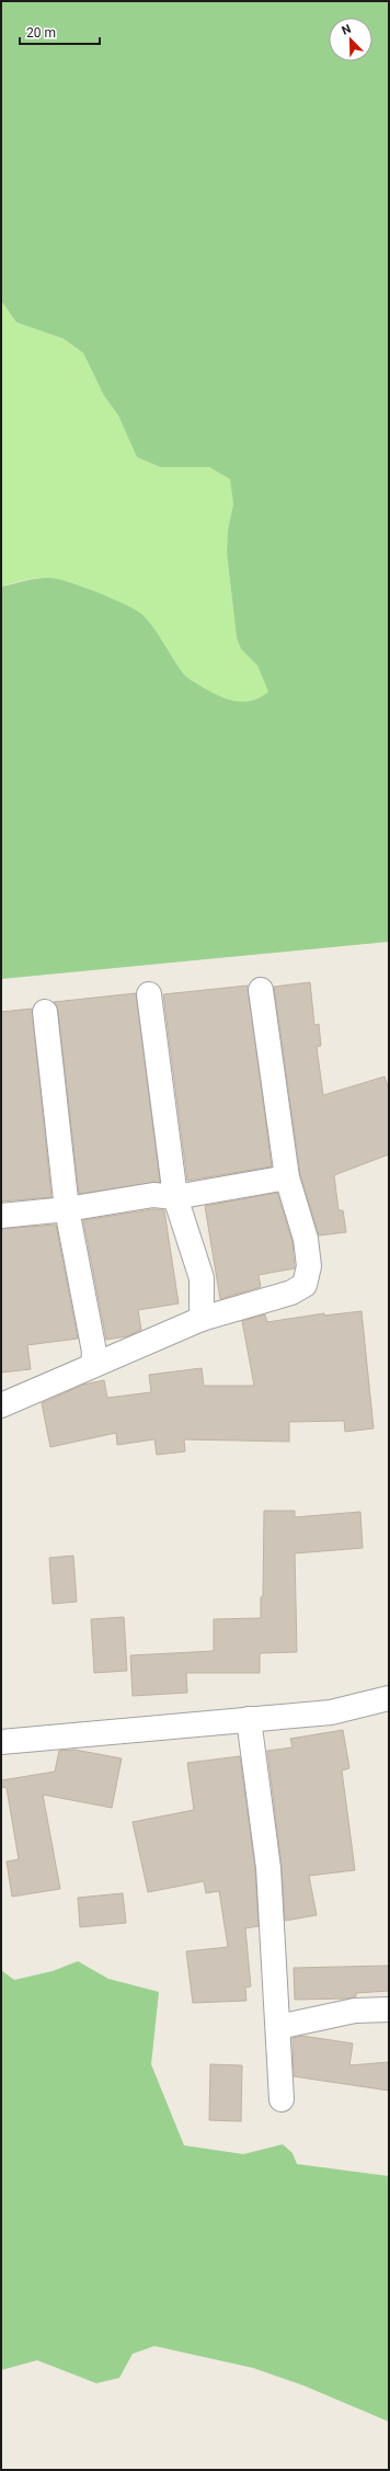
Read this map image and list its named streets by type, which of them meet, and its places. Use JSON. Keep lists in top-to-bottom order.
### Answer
{
  "scale_bar": "20 m",
  "north": "top left"
}
